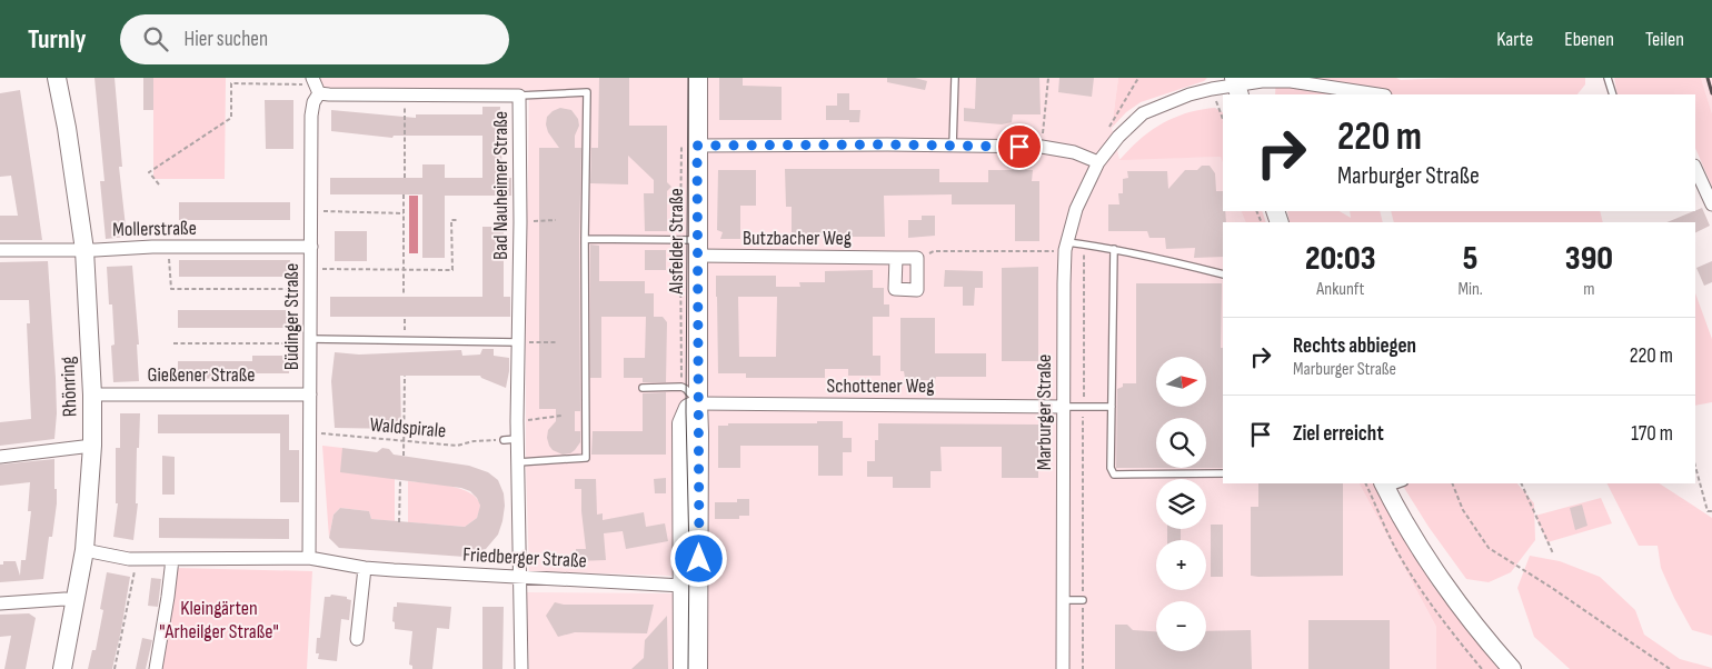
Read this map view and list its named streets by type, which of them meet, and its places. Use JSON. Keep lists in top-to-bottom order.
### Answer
{
  "streets": {
    "main road": ["Alsfelder Straße", "Rhönring"],
    "street": [
      "Bad Nauheimer Straße",
      "Mollerstraße",
      "Butzbacher Weg",
      "Büdinger Straße",
      "Gießener Straße",
      "Schottener Weg",
      "Marburger Straße",
      "Friedberger Straße"
    ],
    "path": ["Waldspirale"]
  },
  "crossings": [
    ["Bad Nauheimer Straße", "Büdinger Straße"],
    ["Bad Nauheimer Straße", "Friedberger Straße"],
    ["Mollerstraße", "Büdinger Straße"],
    ["Mollerstraße", "Rhönring"],
    ["Butzbacher Weg", "Alsfelder Straße"],
    ["Alsfelder Straße", "Schottener Weg"],
    ["Büdinger Straße", "Gießener Straße"],
    ["Büdinger Straße", "Waldspirale"],
    ["Büdinger Straße", "Friedberger Straße"],
    ["Gießener Straße", "Rhönring"],
    ["Schottener Weg", "Marburger Straße"],
    ["Rhönring", "Friedberger Straße"]
  ],
  "parks": ["Kleingärten \"Arheilger Straße\""],
  "north": "right",
  "page": {
    "header": "Turnly",
    "search": "Hier suchen",
    "nav": ["Karte", "Ebenen", "Teilen"],
    "turn": ["220 m", "Marburger Straße"],
    "eta": [
      "20:03",
      "Ankunft",
      "5",
      "Min.",
      "390",
      "m"
    ],
    "list": [
      {
        "name": "Rechts abbiegen",
        "note": "Marburger Straße",
        "value": "220 m"
      },
      {
        "name": "Ziel erreicht",
        "value": "170 m"
      }
    ],
    "map_buttons": ["+", "−"]
  }
}
